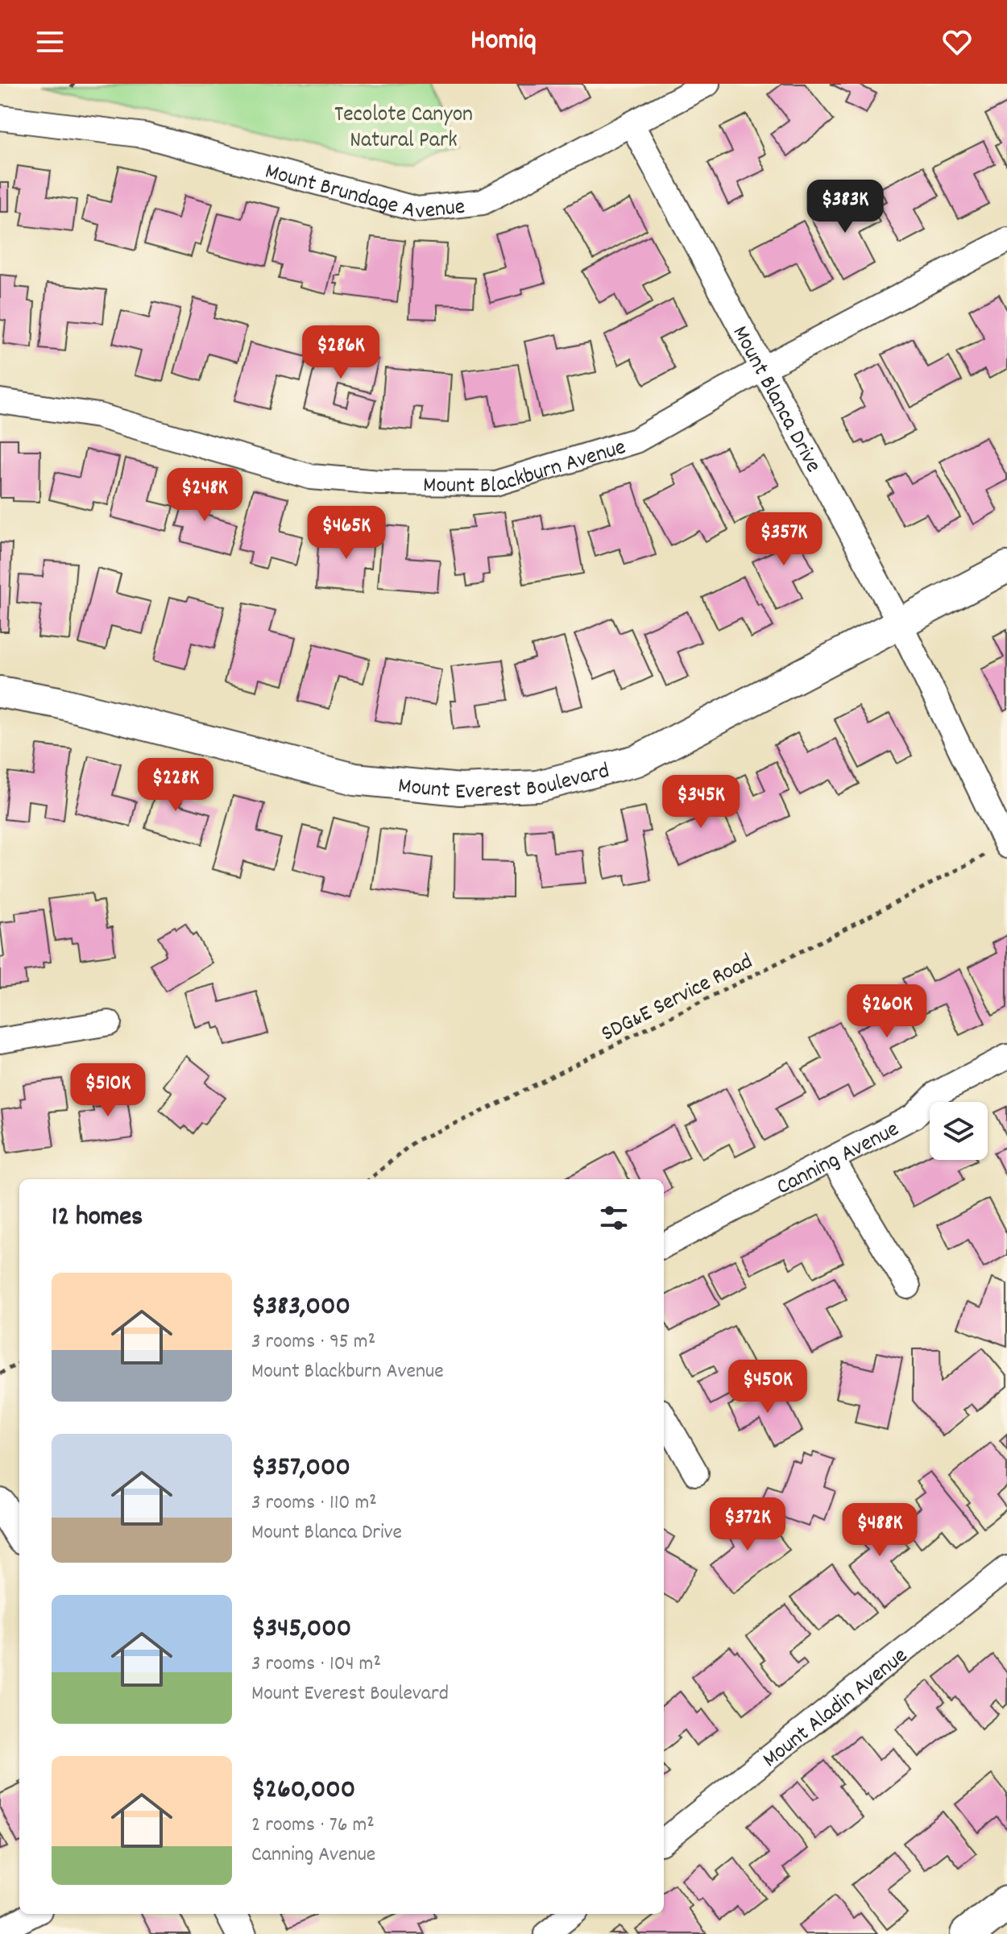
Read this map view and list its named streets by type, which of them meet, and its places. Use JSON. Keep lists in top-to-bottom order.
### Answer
{
  "streets": {
    "street": [
      "Mount Brundage Avenue",
      "Mount Blanca Drive",
      "Mount Blackburn Avenue",
      "Mount Everest Boulevard",
      "Canning Avenue",
      "Mount Aladin Avenue"
    ],
    "path": ["SDG&E Service Road"]
  },
  "crossings": [
    ["Mount Brundage Avenue", "Mount Blanca Drive"],
    ["Mount Blanca Drive", "Mount Blackburn Avenue"],
    ["Mount Blanca Drive", "Mount Everest Boulevard"],
    ["Mount Blanca Drive", "SDG&E Service Road"]
  ],
  "parks": ["Tecolote Canyon Natural Park"],
  "page": {
    "header": "Homiq",
    "price": [
      "$383K",
      "$286K",
      "$248K",
      "$465K",
      "$357K",
      "$228K",
      "$345K",
      "$260K",
      "$510K",
      "$450K",
      "$372K",
      "$488K"
    ],
    "heading": "12 homes",
    "list": [
      {
        "name": "$383,000",
        "note": "3 rooms · 95 m² · Mount Blackburn Avenue"
      },
      {
        "name": "$357,000",
        "note": "3 rooms · 110 m² · Mount Blanca Drive"
      },
      {
        "name": "$345,000",
        "note": "3 rooms · 104 m² · Mount Everest Boulevard"
      },
      {
        "name": "$260,000",
        "note": "2 rooms · 76 m² · Canning Avenue"
      }
    ]
  }
}
